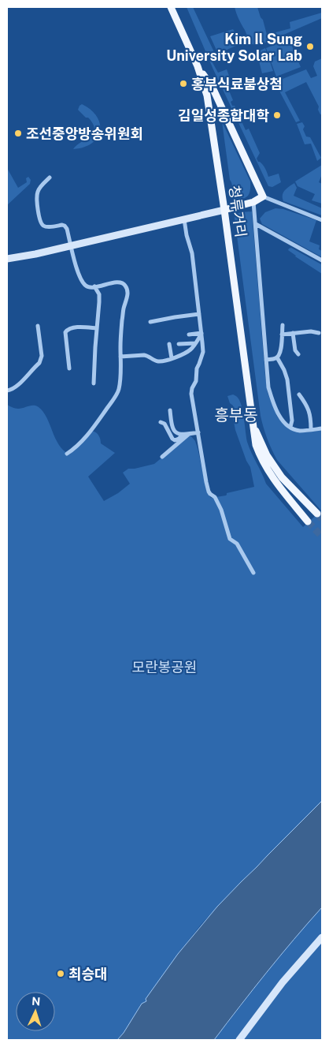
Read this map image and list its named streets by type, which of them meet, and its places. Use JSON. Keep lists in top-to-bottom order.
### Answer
{
  "streets": {
    "main road": ["청류거리"]
  },
  "districts": ["흥부동"],
  "parks": ["모란봉공원"],
  "places": [
    "Kim Il Sung University Solar Lab",
    "홍부식료붐상첨",
    "김일성종합대학",
    "조선중앙방송위원회",
    "최승대"
  ],
  "north": "top"
}
